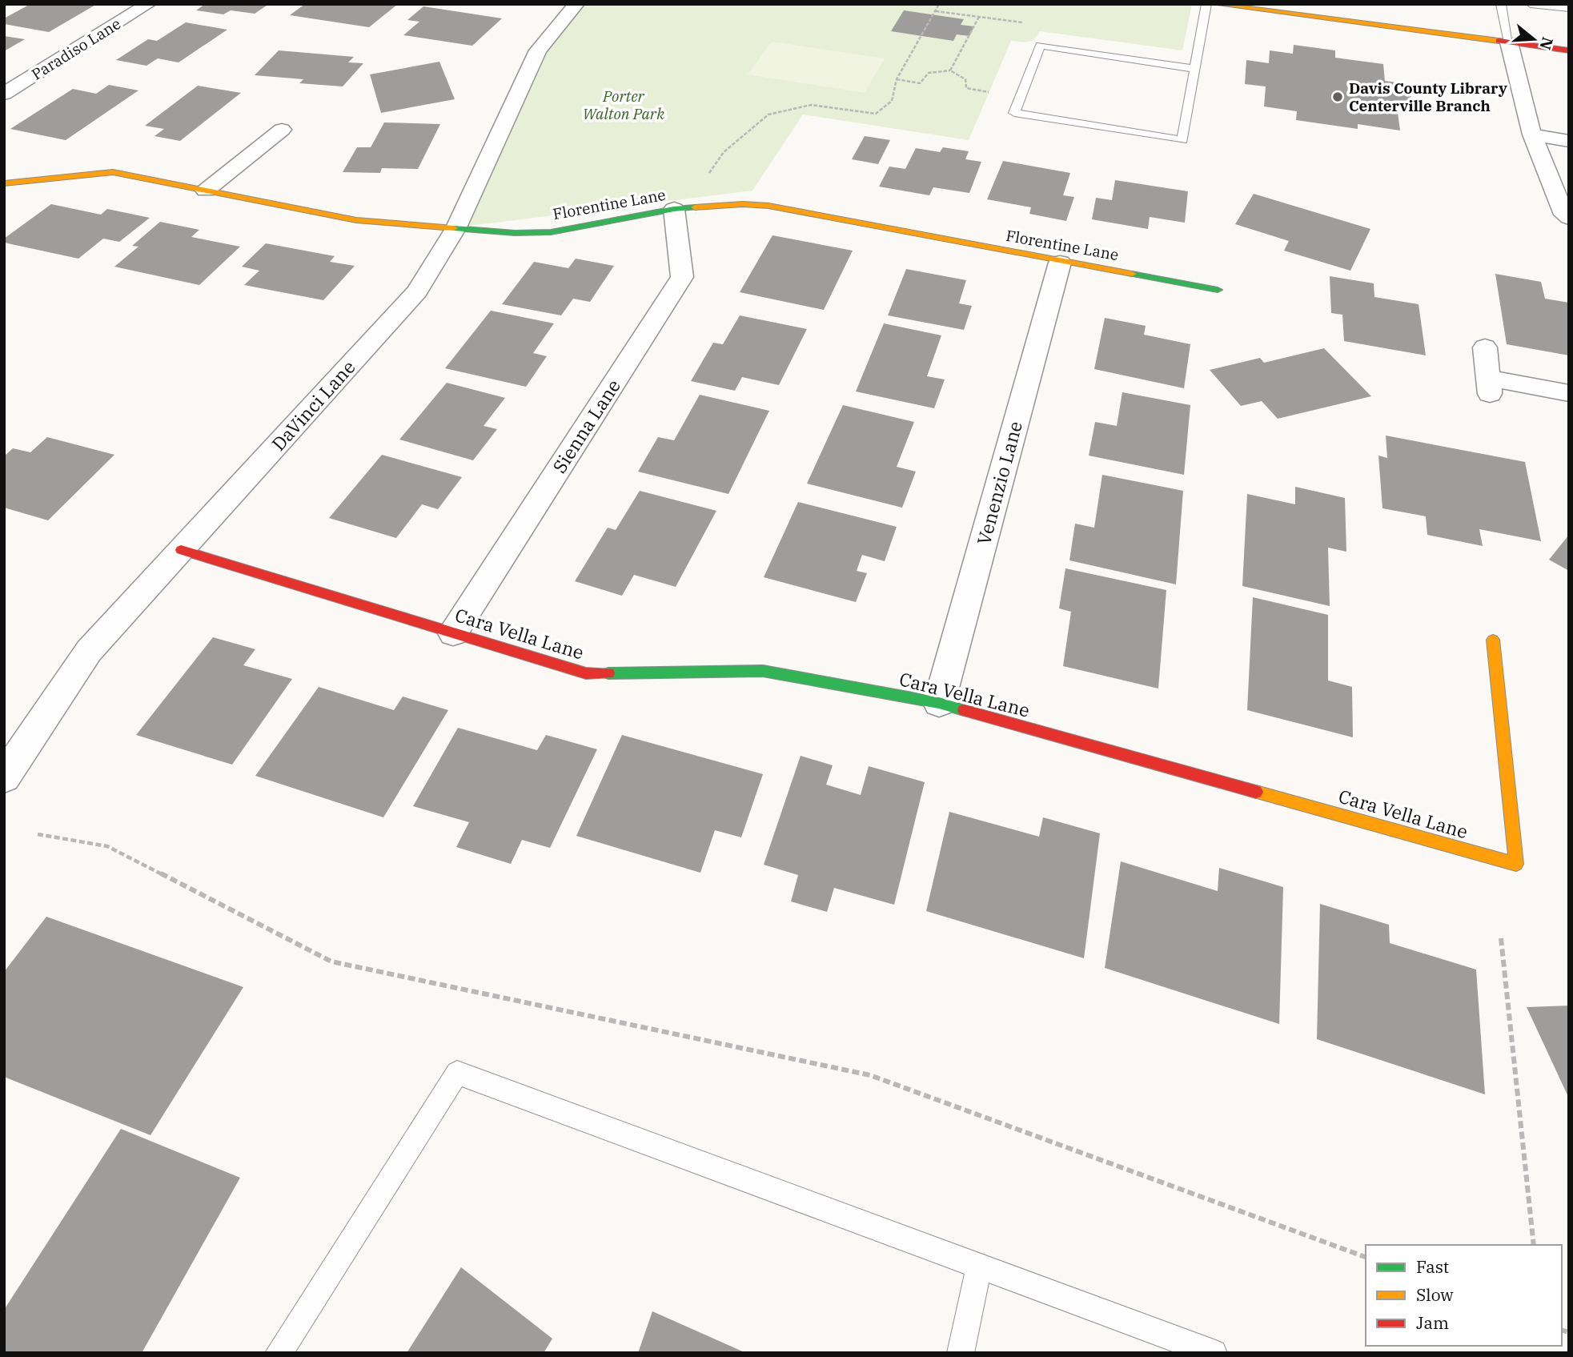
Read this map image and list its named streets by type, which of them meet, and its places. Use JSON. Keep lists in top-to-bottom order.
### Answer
{
  "streets": {
    "street": [
      "Paradiso Lane",
      "Florentine Lane",
      "DaVinci Lane",
      "Sienna Lane",
      "Venenzio Lane",
      "Cara Vella Lane"
    ]
  },
  "crossings": [
    ["Florentine Lane", "DaVinci Lane"],
    ["Florentine Lane", "Sienna Lane"],
    ["Florentine Lane", "Venenzio Lane"],
    ["DaVinci Lane", "Cara Vella Lane"],
    ["Sienna Lane", "Cara Vella Lane"],
    ["Venenzio Lane", "Cara Vella Lane"]
  ],
  "parks": ["Porter Walton Park"],
  "places": ["Davis County Library Centerville Branch"],
  "legend": ["Fast", "Slow", "Jam"],
  "north": "right"
}
